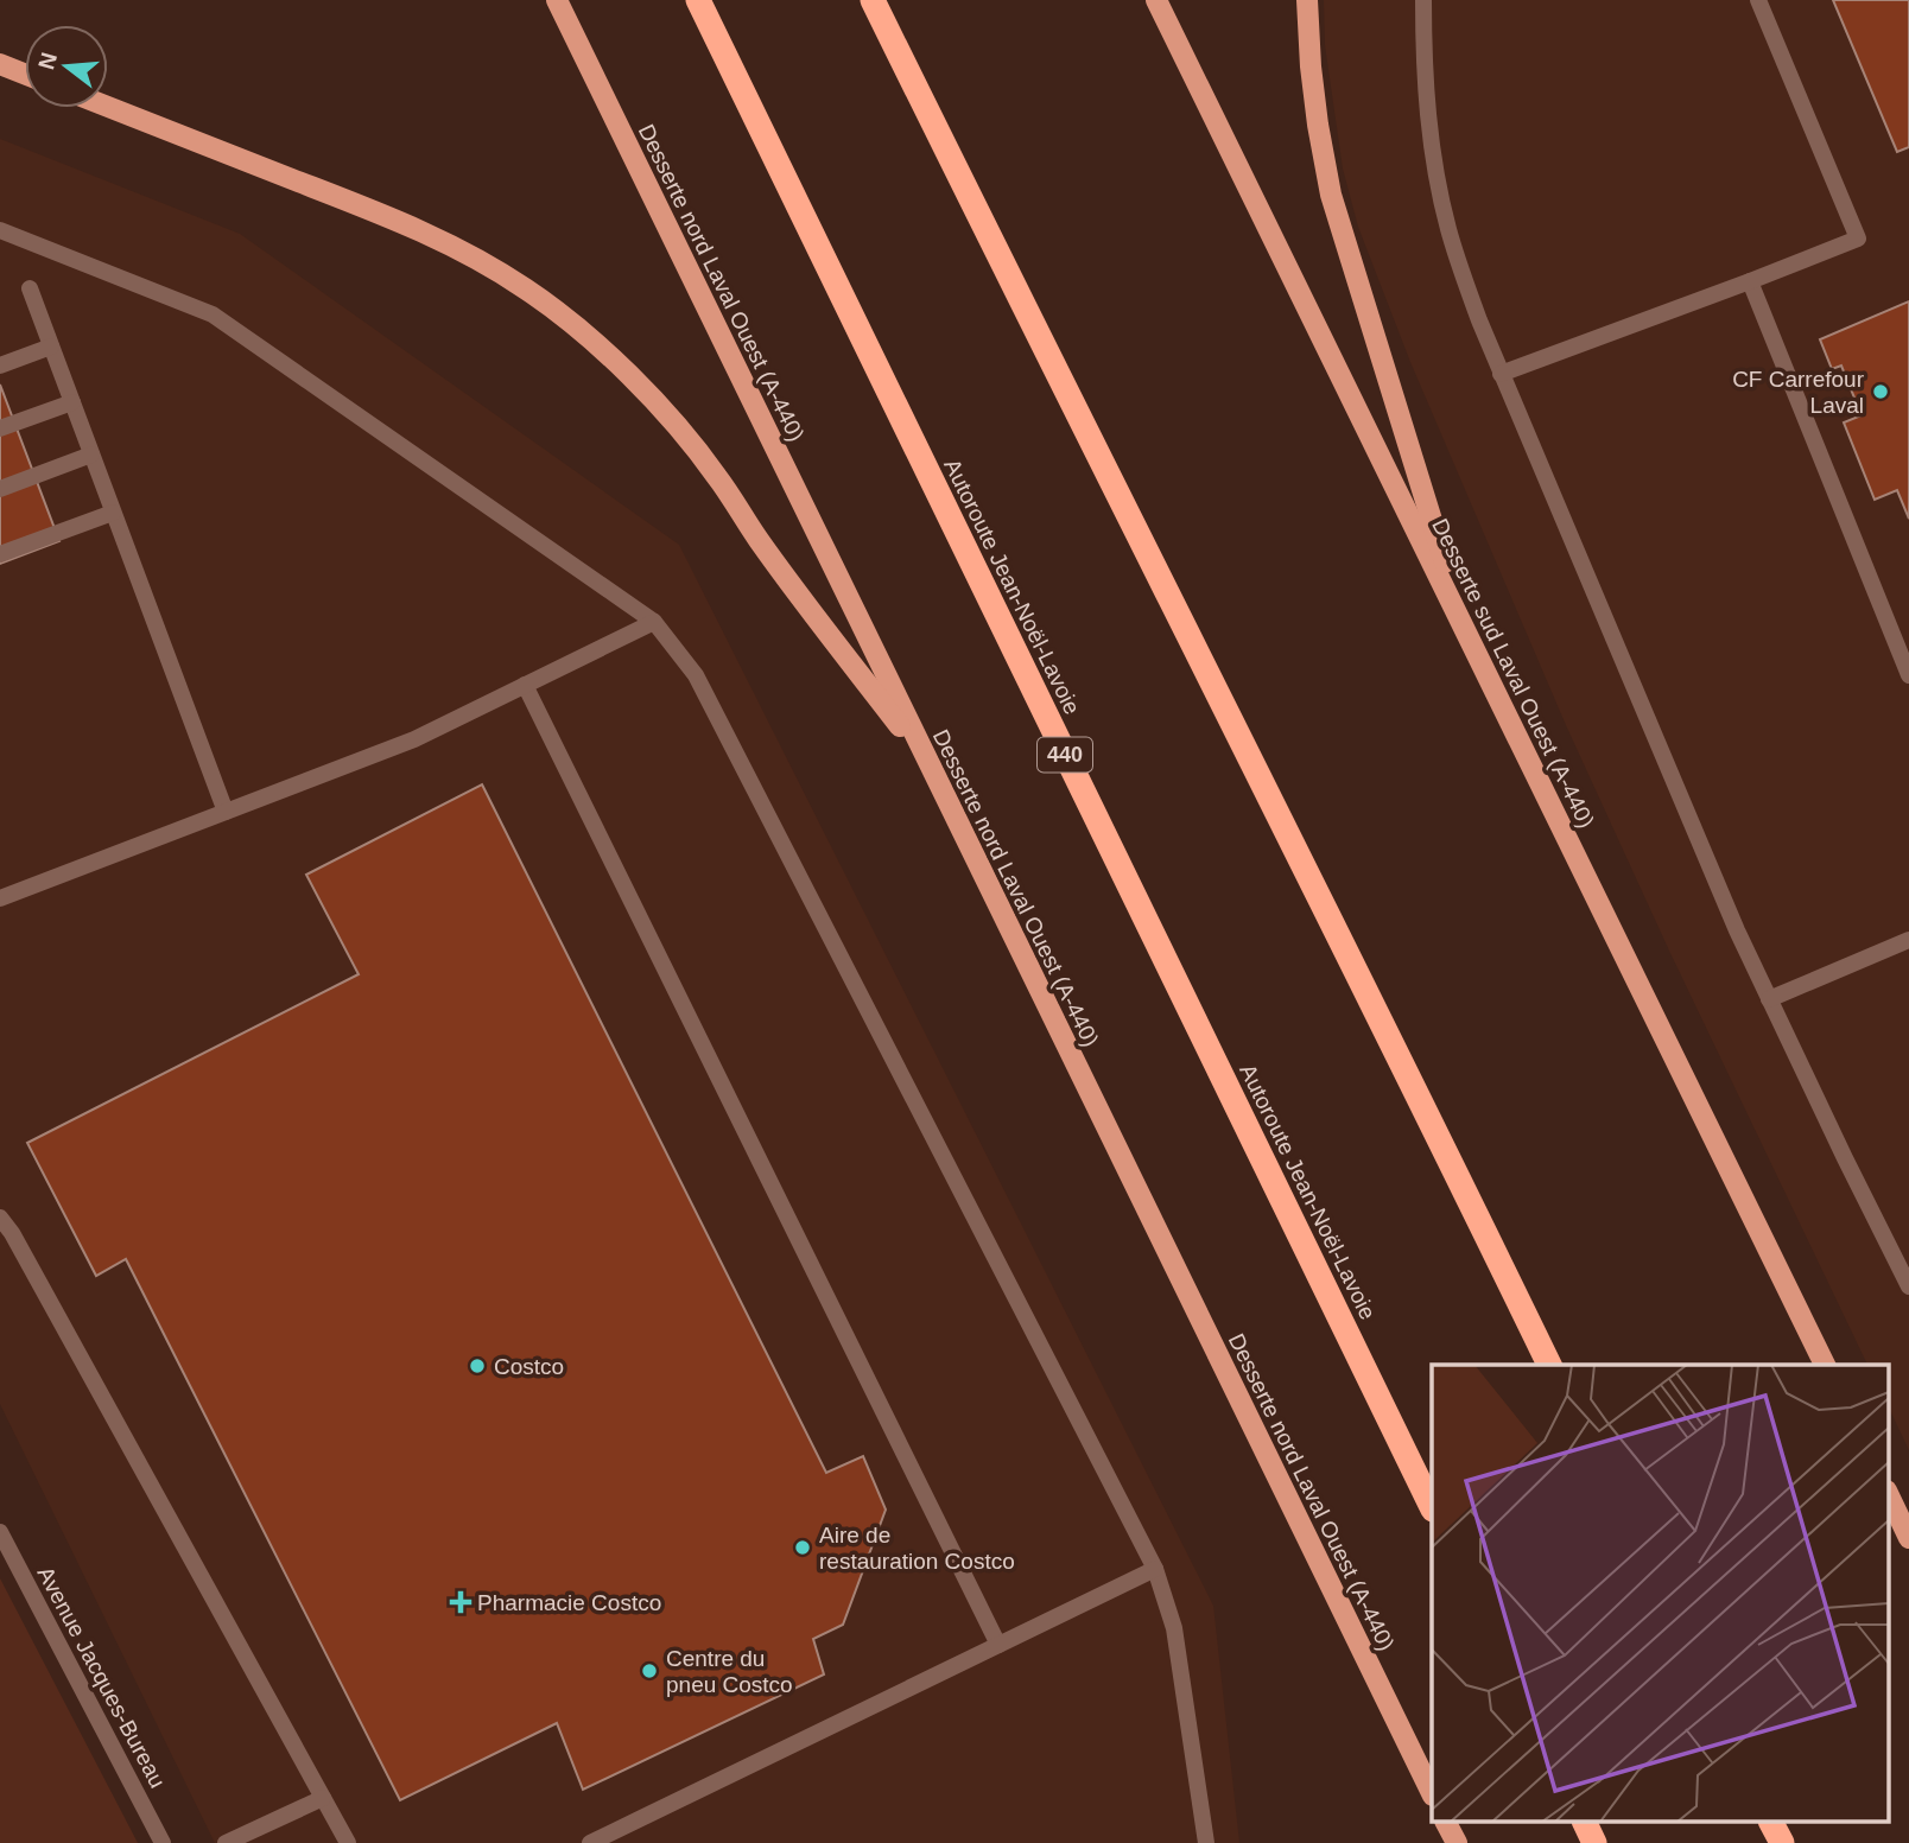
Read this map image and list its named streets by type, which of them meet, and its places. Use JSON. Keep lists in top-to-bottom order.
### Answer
{
  "streets": {
    "highway": ["Autoroute Jean-Noël-Lavoie", "440"],
    "main road": ["Desserte nord Laval Ouest (A-440)", "Desserte sud Laval Ouest (A-440)"],
    "street": ["Avenue Jacques-Bureau"]
  },
  "places": {
    "other": [
      "CF Carrefour Laval",
      "Costco",
      "Aire de restauration Costco",
      "Centre du pneu Costco"
    ],
    "health": ["Pharmacie Costco"]
  },
  "north": "left"
}
